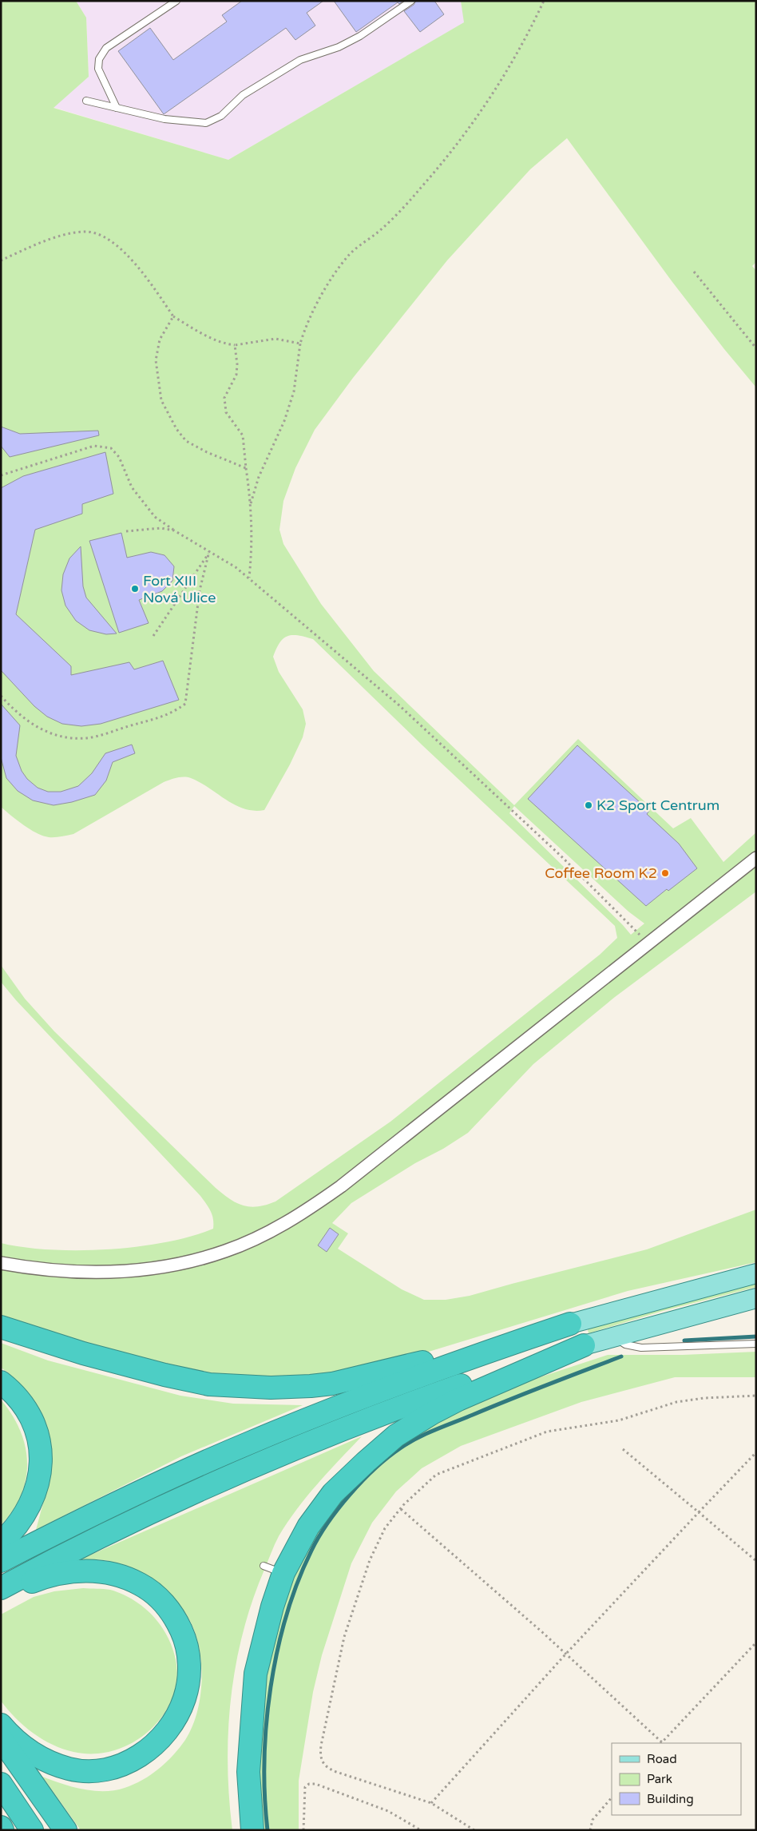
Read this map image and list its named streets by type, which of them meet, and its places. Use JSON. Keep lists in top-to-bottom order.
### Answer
{
  "places": ["Fort XIII Nová Ulice", "K2 Sport Centrum", "Coffee Room K2"],
  "legend": ["Road", "Park", "Building"]
}
